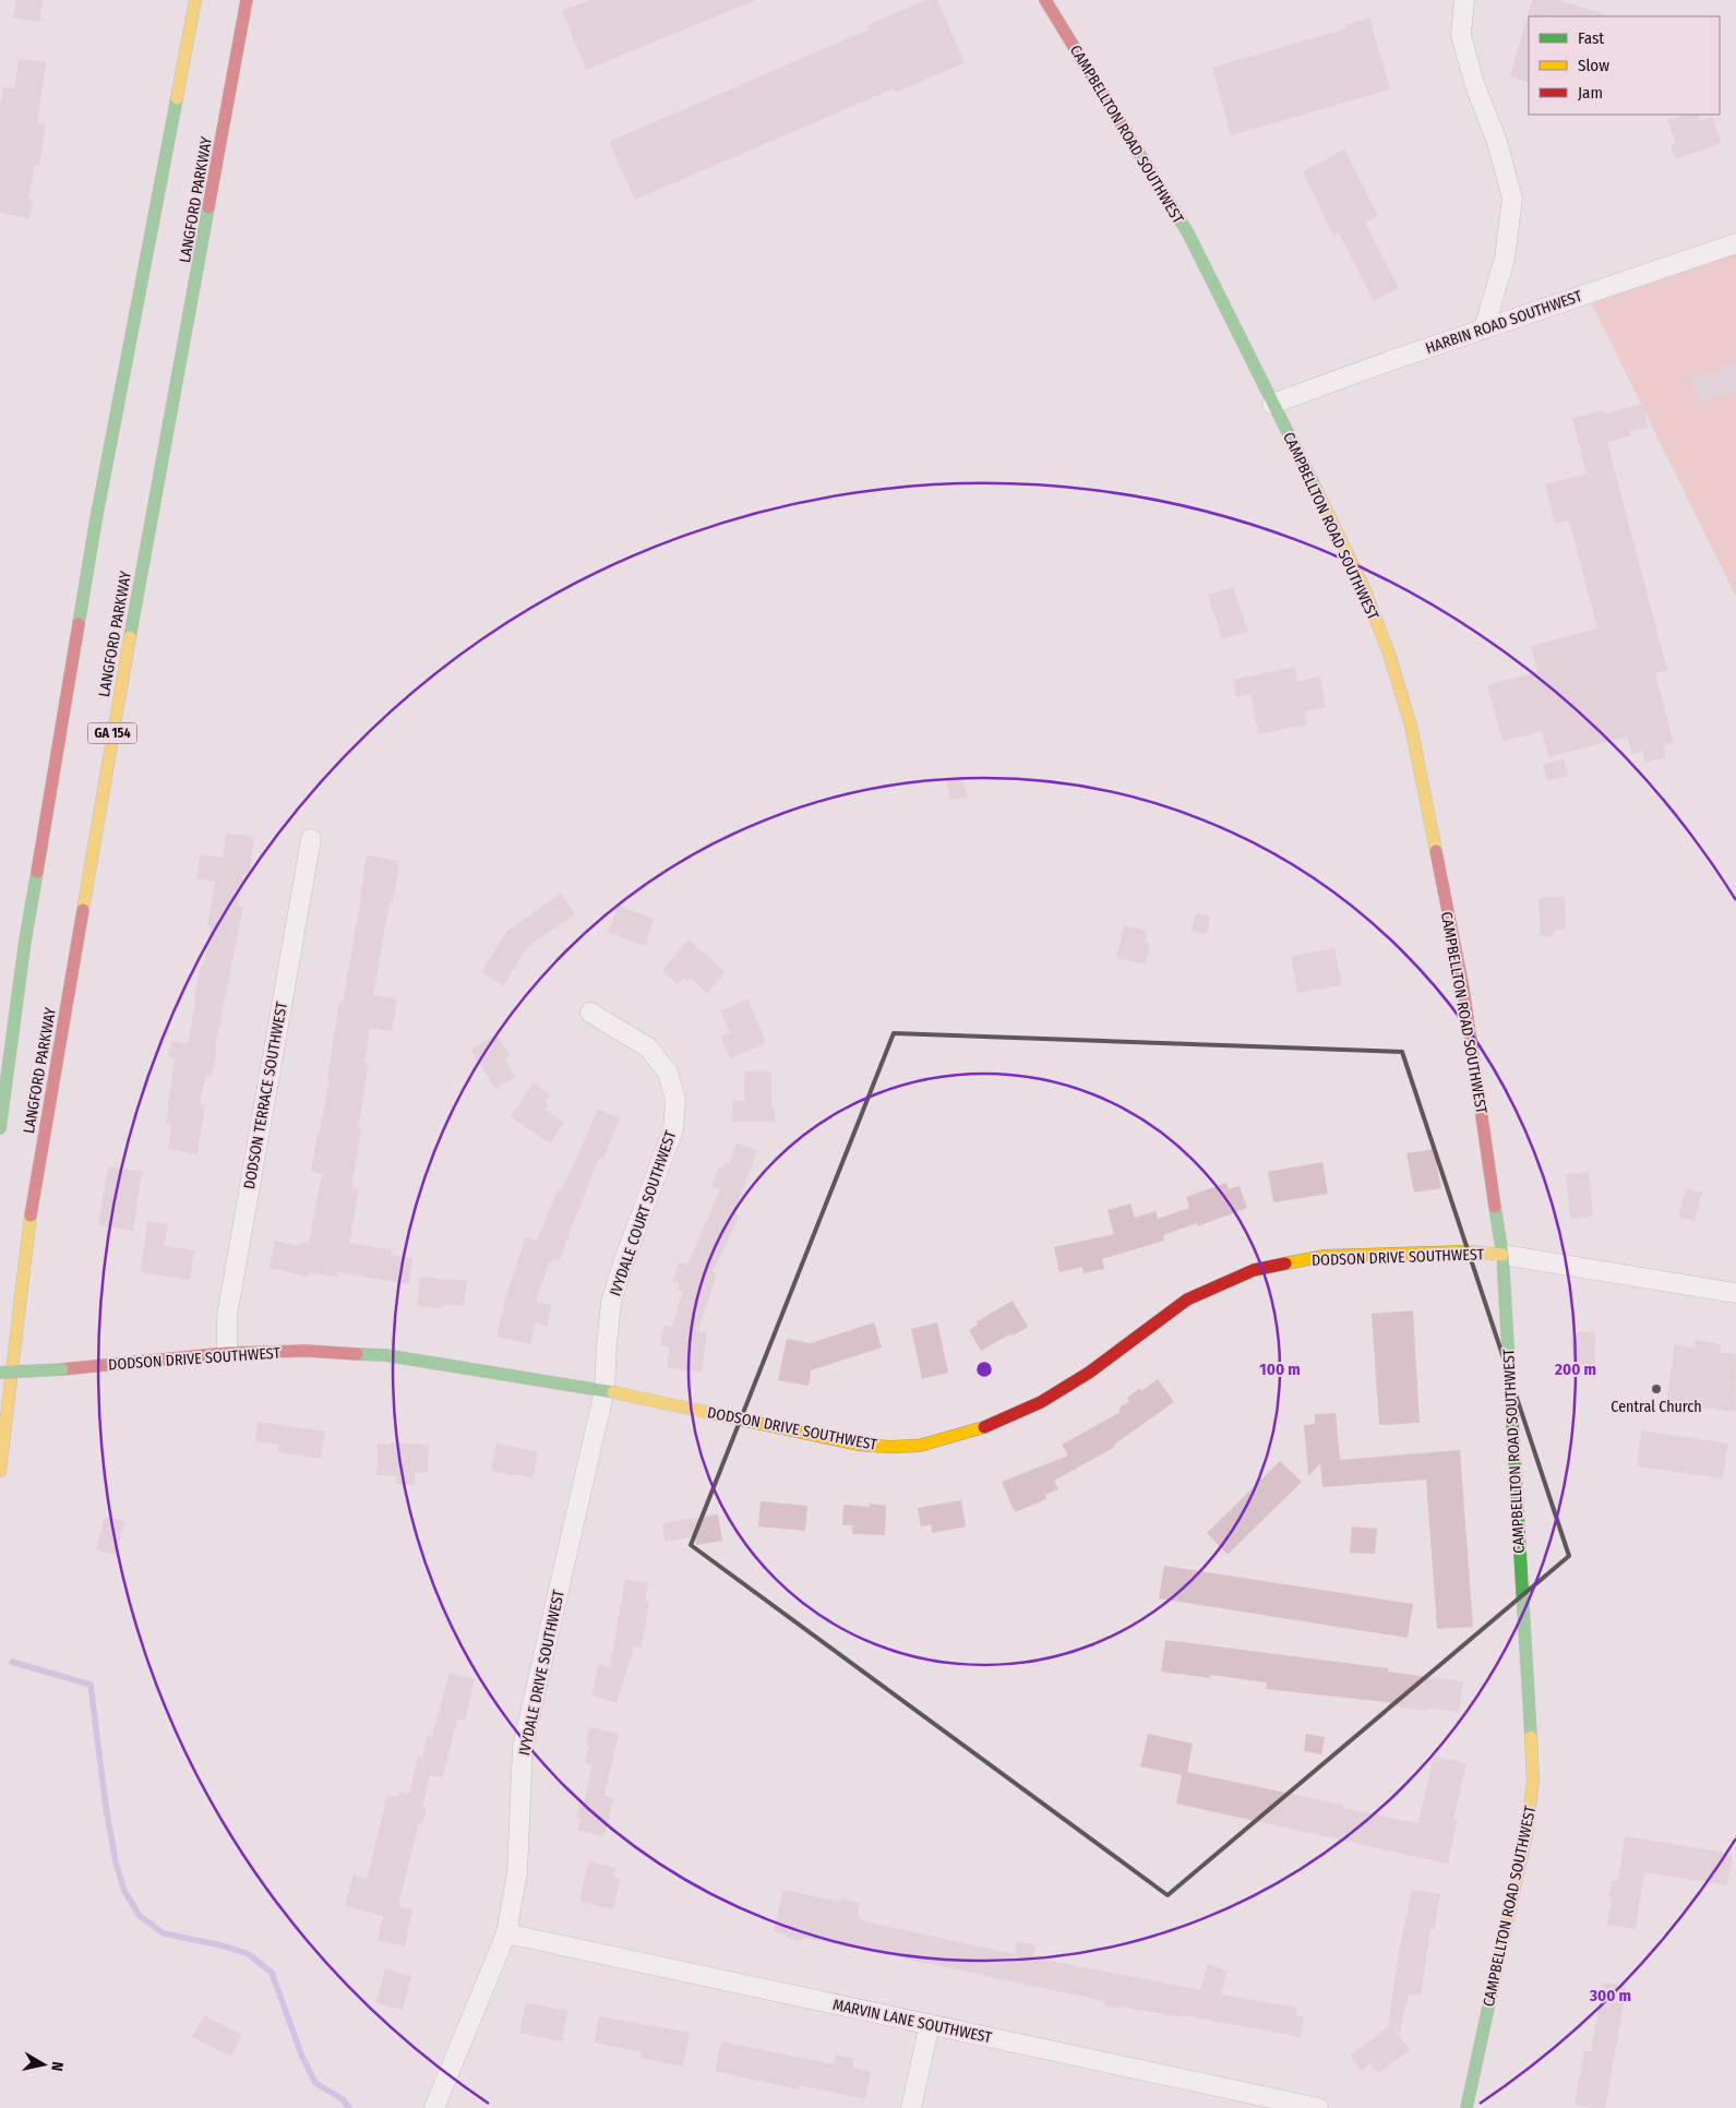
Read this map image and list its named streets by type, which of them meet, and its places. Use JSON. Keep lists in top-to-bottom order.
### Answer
{
  "streets": {
    "main road": [
      "CAMPBELLTON ROAD SOUTHWEST",
      "LANGFORD PARKWAY",
      "GA 154",
      "DODSON DRIVE SOUTHWEST"
    ],
    "street": [
      "HARBIN ROAD SOUTHWEST",
      "DODSON TERRACE SOUTHWEST",
      "IVYDALE COURT SOUTHWEST",
      "IVYDALE DRIVE SOUTHWEST",
      "MARVIN LANE SOUTHWEST"
    ]
  },
  "crossings": [
    ["CAMPBELLTON ROAD SOUTHWEST", "HARBIN ROAD SOUTHWEST"],
    ["CAMPBELLTON ROAD SOUTHWEST", "DODSON DRIVE SOUTHWEST"],
    ["DODSON TERRACE SOUTHWEST", "DODSON DRIVE SOUTHWEST"],
    ["IVYDALE COURT SOUTHWEST", "DODSON DRIVE SOUTHWEST"],
    ["IVYDALE COURT SOUTHWEST", "IVYDALE DRIVE SOUTHWEST"],
    ["DODSON DRIVE SOUTHWEST", "IVYDALE DRIVE SOUTHWEST"],
    ["IVYDALE DRIVE SOUTHWEST", "MARVIN LANE SOUTHWEST"]
  ],
  "places": ["Central Church"],
  "legend": ["Fast", "Slow", "Jam"],
  "north": "right",
  "rings": ["100 m", "200 m", "300 m"]
}
